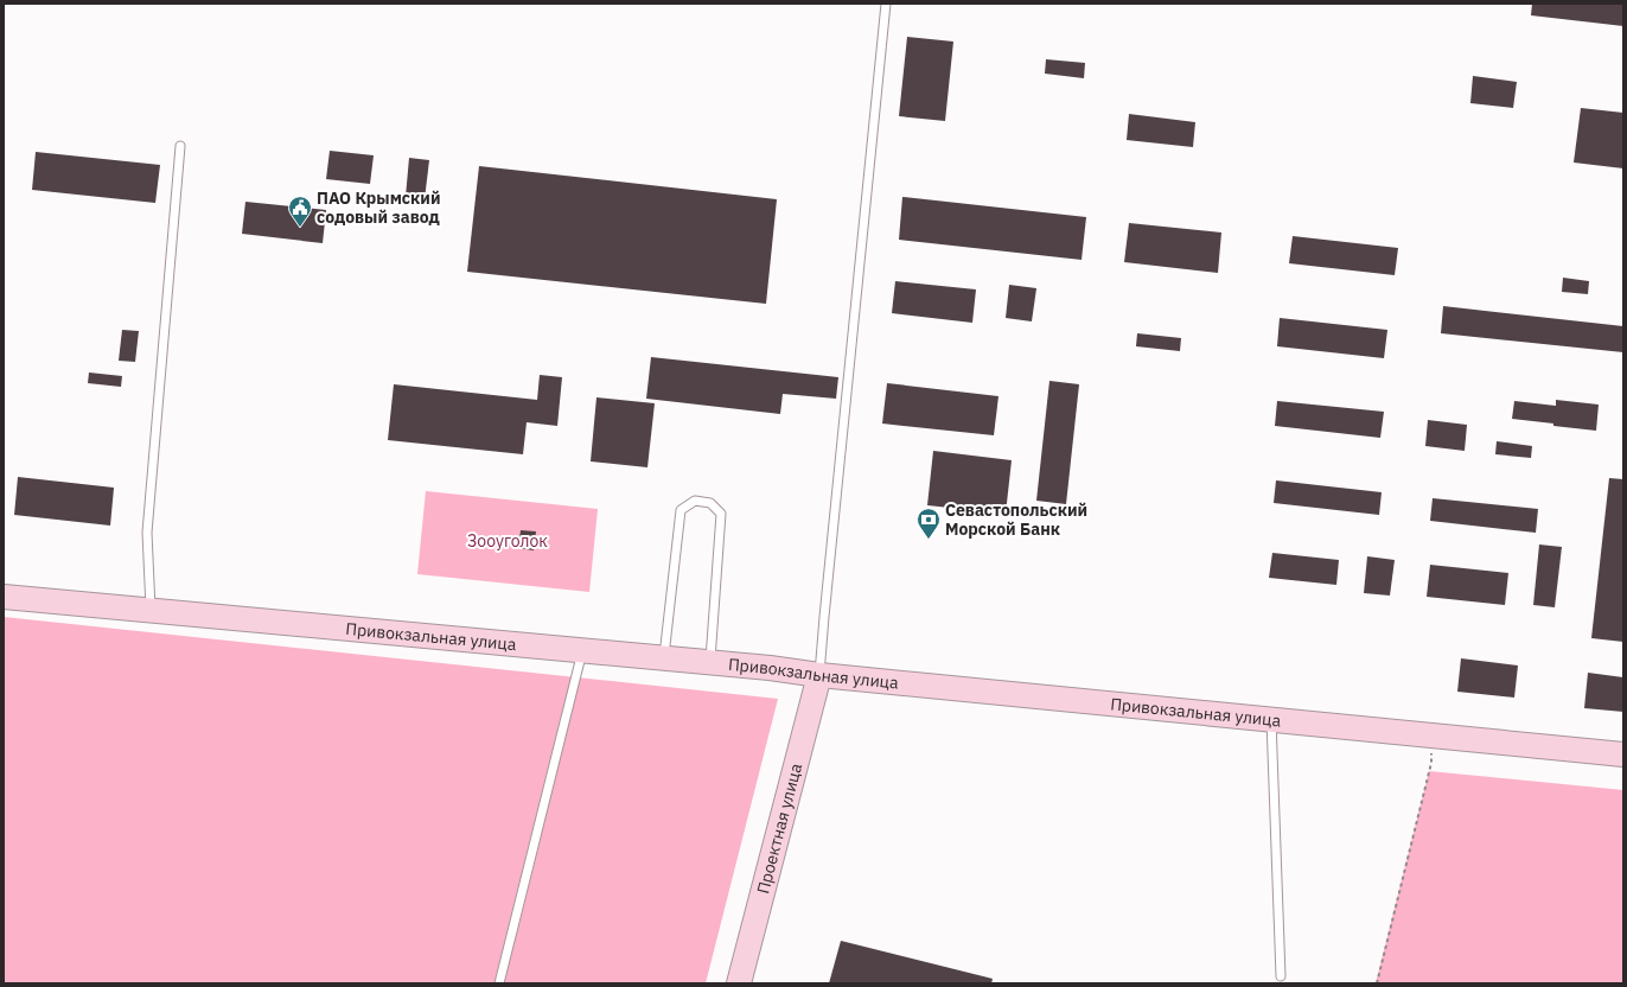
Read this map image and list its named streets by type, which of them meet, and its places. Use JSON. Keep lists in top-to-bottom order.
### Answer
{
  "streets": {
    "main road": ["Привокзальная улица", "Проектная улица"]
  },
  "crossings": [
    ["Привокзальная улица", "Проектная улица"]
  ],
  "parks": ["Зооуголок"],
  "places": {
    "public building": ["ПАО Крымский содовый завод"],
    "bank": ["Севастопольский Морской Банк"]
  }
}
